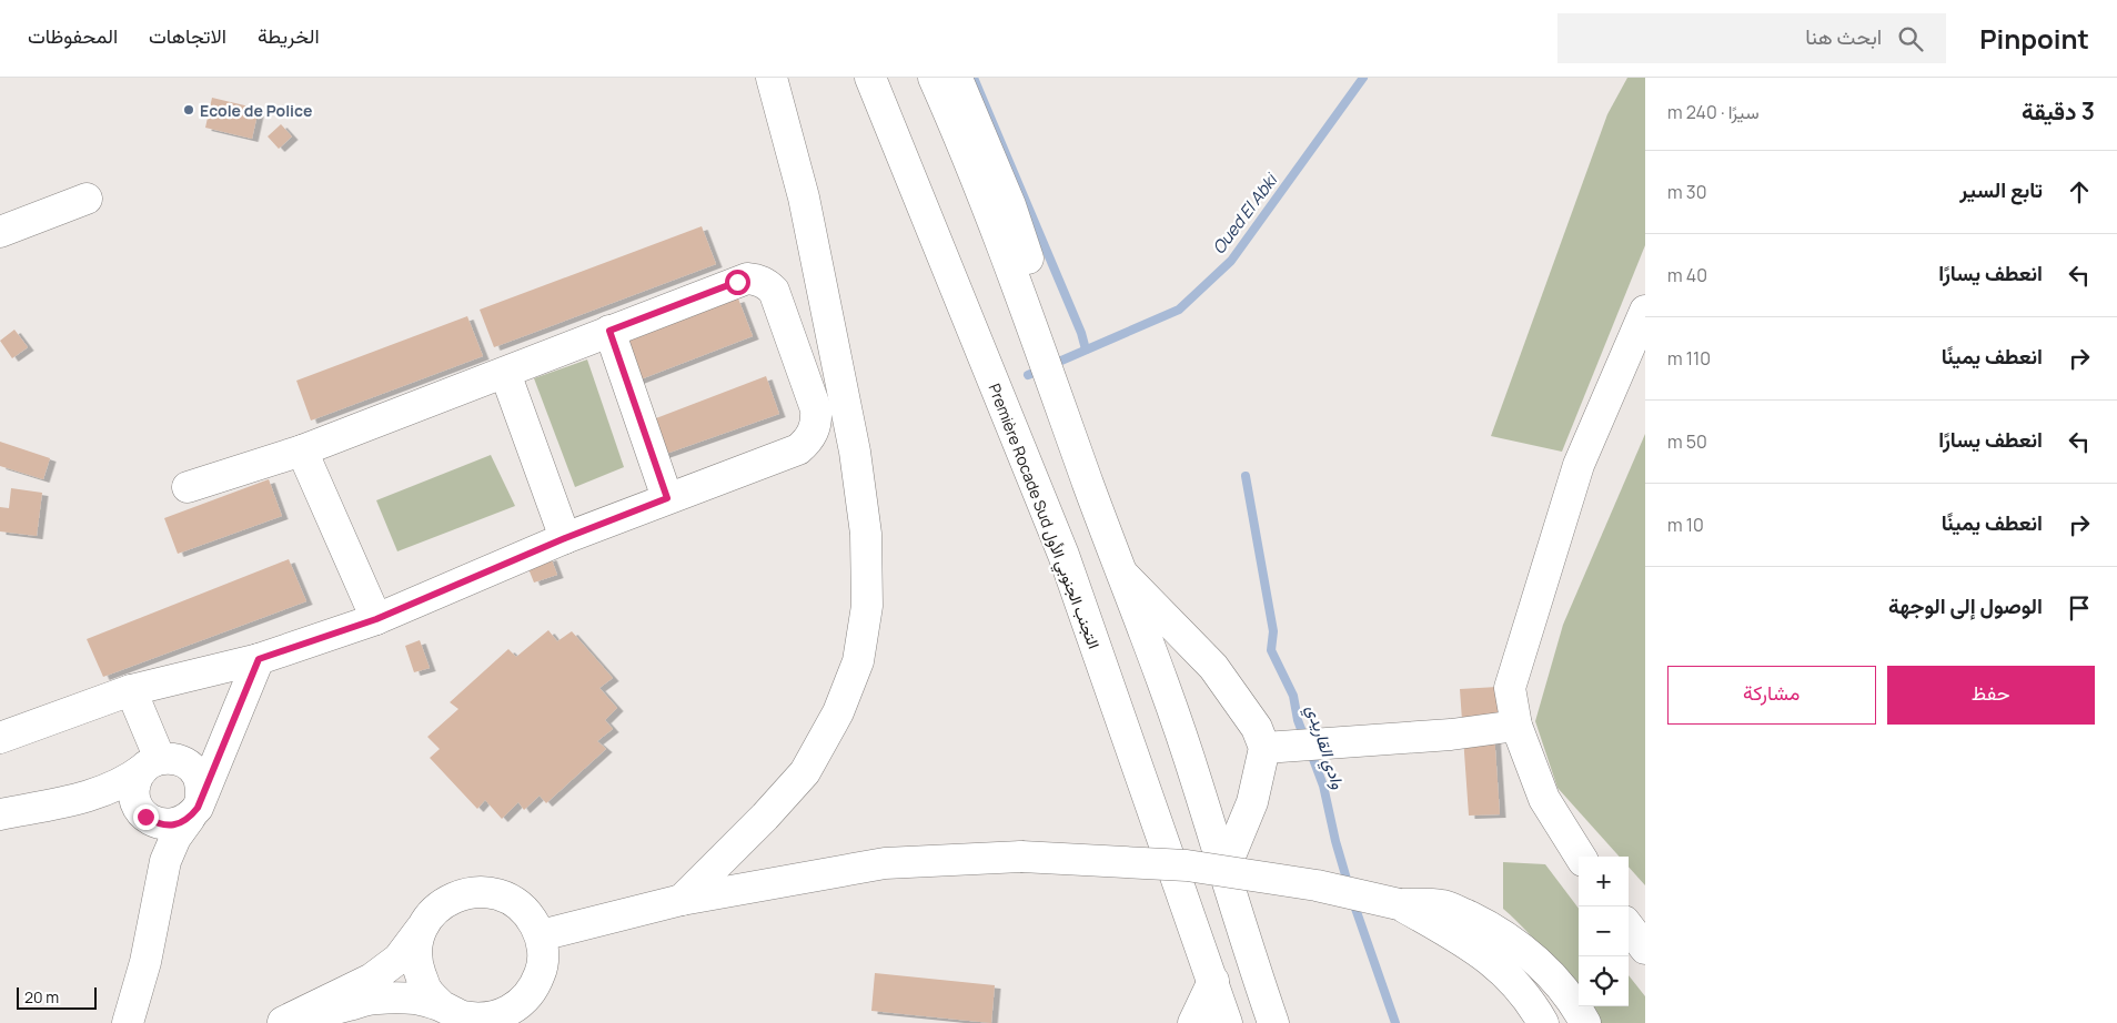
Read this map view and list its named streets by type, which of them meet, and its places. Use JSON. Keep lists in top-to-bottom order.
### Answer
{
  "streets": {
    "main road": ["Première Rocade Sud التجنب الجنوبي الأول"]
  },
  "water": ["Oued El Abki", "وادي القاريدي"],
  "places": ["Ecole de Police"],
  "scale_bar": "20 m",
  "page": {
    "header": "Pinpoint",
    "search": "ابحث هنا",
    "nav": ["الخريطة", "الاتجاهات", "المحفوظات"],
    "heading": ["3 دقيقة", "سيرًا · 240 m"],
    "list": [
      ["تابع السير", "30 m"],
      ["انعطف يسارًا", "40 m"],
      ["انعطف يمينًا", "110 m"],
      ["انعطف يسارًا", "50 m"],
      ["انعطف يمينًا", "10 m"],
      "الوصول إلى الوجهة"
    ],
    "buttons": ["حفظ", "مشاركة"],
    "map_buttons": ["+", "−"],
    "scale": "20 m"
  }
}
